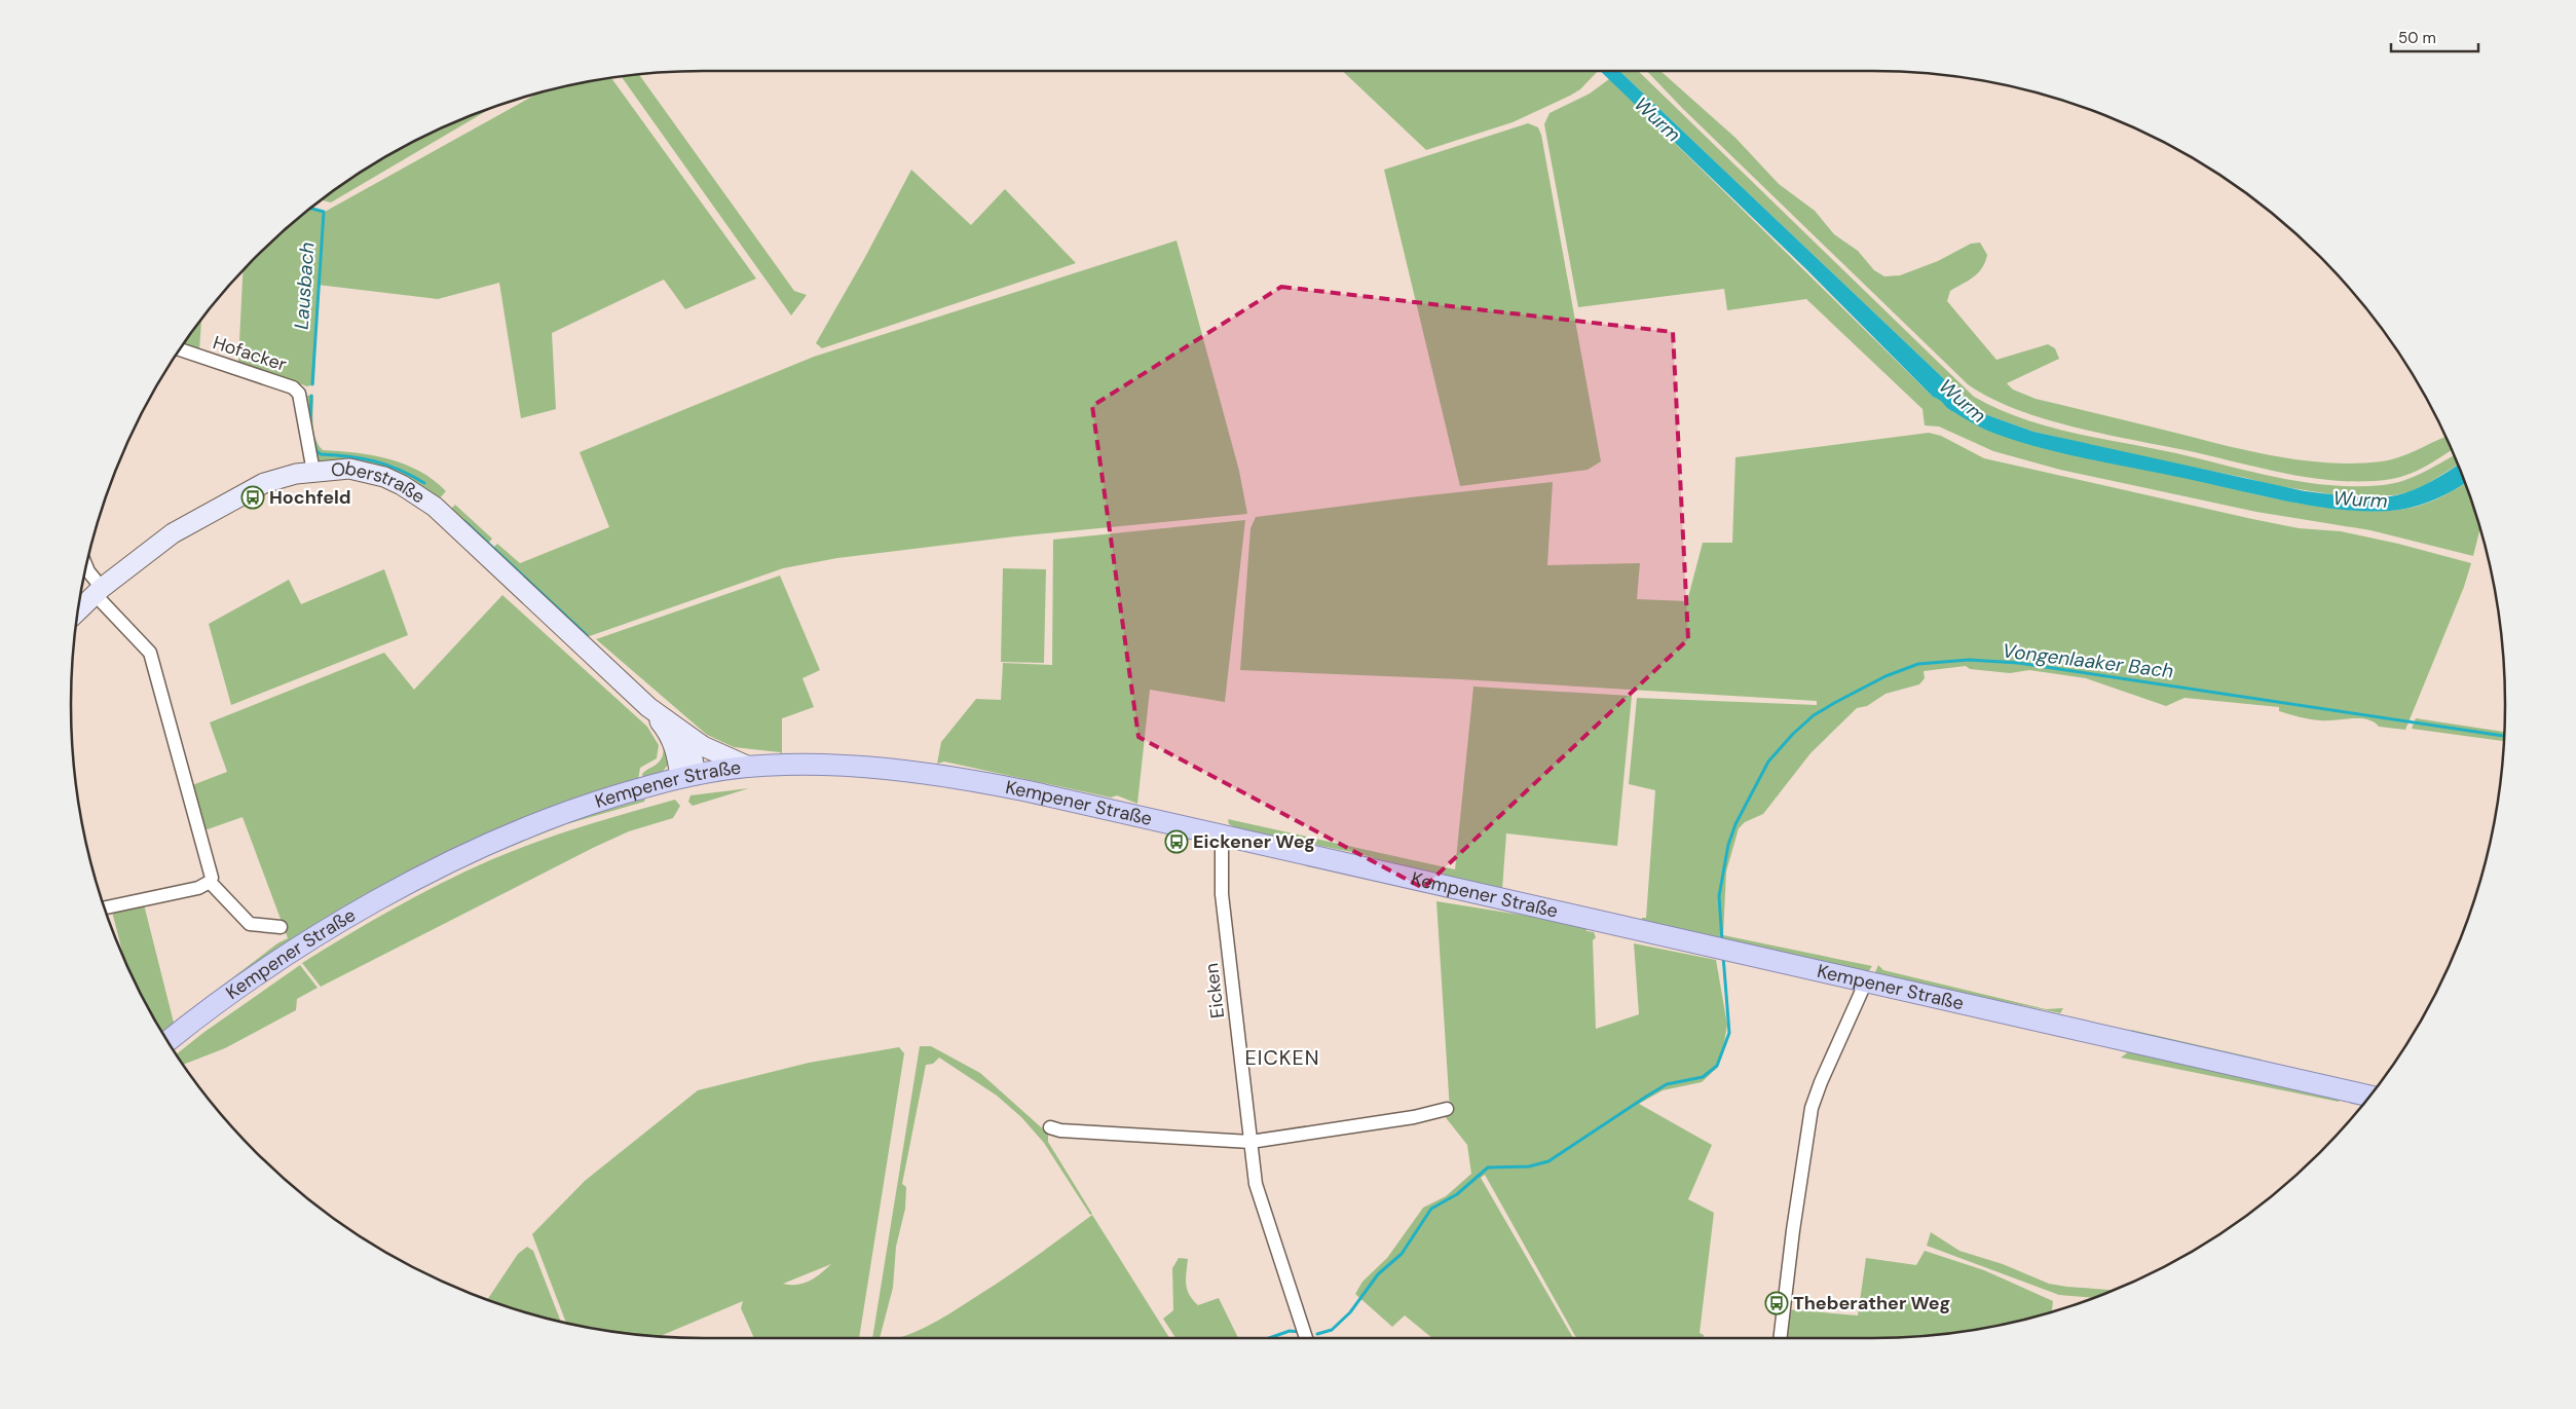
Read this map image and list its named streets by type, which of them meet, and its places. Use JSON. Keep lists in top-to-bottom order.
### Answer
{
  "streets": {
    "main road": ["Kempener Straße"],
    "street": ["Hofacker", "Oberstraße", "Eicken"]
  },
  "crossings": [
    ["Hofacker", "Oberstraße"],
    ["Kempener Straße", "Eicken"]
  ],
  "districts": ["EICKEN"],
  "water": ["Wurm", "Lausbach", "Vongenlaaker Bach"],
  "places": {
    "bus stop": ["Hochfeld", "Eickener Weg", "Theberather Weg"]
  },
  "scale_bar": "50 m"
}
